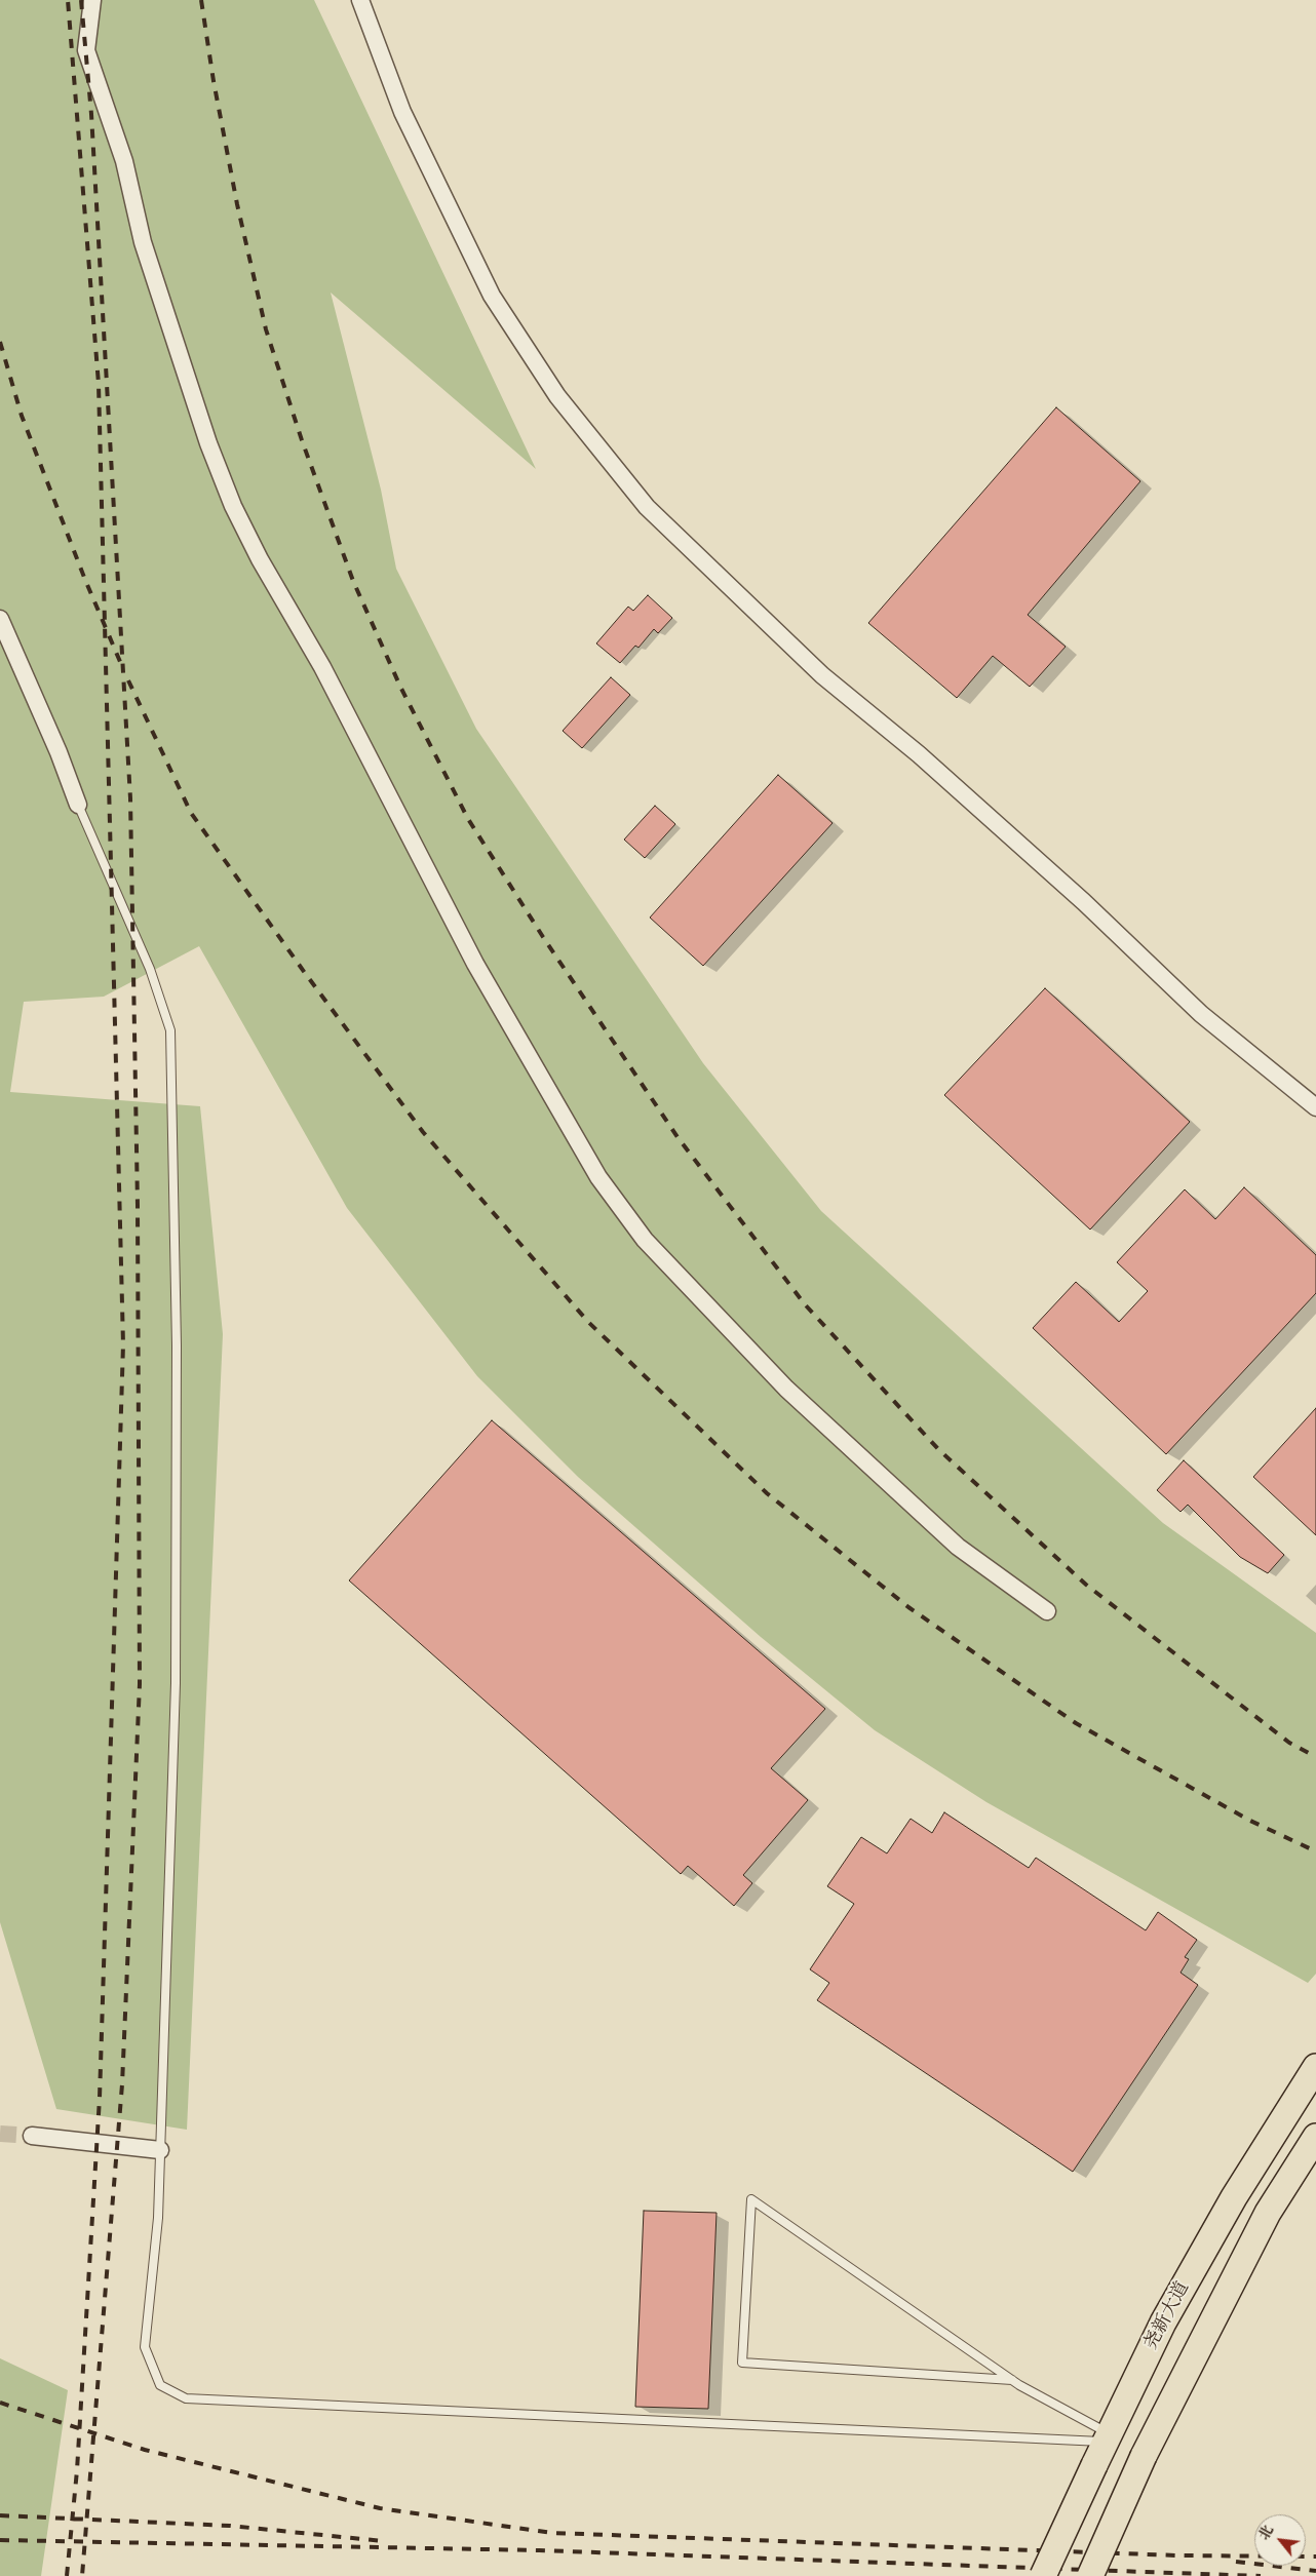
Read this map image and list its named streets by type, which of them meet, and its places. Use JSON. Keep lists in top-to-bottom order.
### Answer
{
  "streets": {
    "main road": ["尧新大道"]
  },
  "north": "top left"
}
